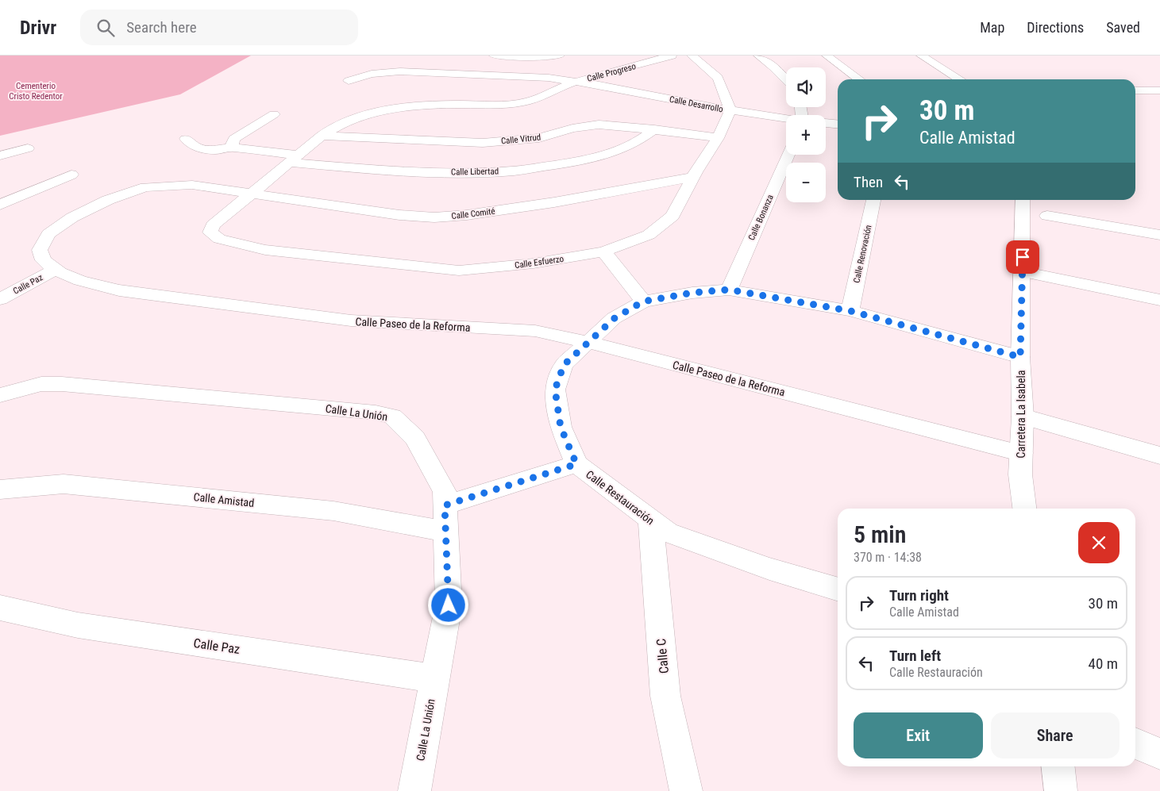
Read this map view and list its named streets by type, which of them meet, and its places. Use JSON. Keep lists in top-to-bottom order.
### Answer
{
  "streets": {
    "street": [
      "Calle Progreso",
      "Calle Desarrollo",
      "Calle Vitrud",
      "Calle Libertad",
      "Calle Comité",
      "Calle Bonanza",
      "Calle Renovación",
      "Calle Esfuerzo",
      "Calle Paz",
      "Calle Paseo de la Reforma",
      "Calle La Unión",
      "Carretera La Isabela",
      "Calle Restauración",
      "Calle Amistad",
      "Calle C"
    ]
  },
  "crossings": [
    ["Calle Progreso", "Calle Desarrollo"],
    ["Calle Desarrollo", "Calle Esfuerzo"],
    ["Calle Vitrud", "Calle Libertad"],
    ["Calle Vitrud", "Calle Esfuerzo"],
    ["Calle Comité", "Calle Esfuerzo"],
    ["Calle Comité", "Calle Paseo de la Reforma"],
    ["Calle Bonanza", "Calle Restauración"],
    ["Calle Renovación", "Calle Restauración"],
    ["Calle Esfuerzo", "Calle Paseo de la Reforma"],
    ["Calle Paz", "Calle Paseo de la Reforma"],
    ["Calle Paz", "Calle La Unión"],
    ["Calle Paseo de la Reforma", "Carretera La Isabela"],
    ["Calle Paseo de la Reforma", "Calle Restauración"],
    ["Calle La Unión", "Calle Amistad"],
    ["Carretera La Isabela", "Calle Restauración"],
    ["Calle Restauración", "Calle Amistad"],
    ["Calle Restauración", "Calle C"]
  ],
  "parks": ["Cementerio Cristo Redentor"],
  "page": {
    "header": "Drivr",
    "search": "Search here",
    "nav": ["Map", "Directions", "Saved"],
    "map_buttons": ["+", "−"],
    "turn": ["30 m", "Calle Amistad"],
    "then": "Then",
    "heading": ["5 min", "370 m · 14:38"],
    "list": [
      {
        "name": "Turn right",
        "note": "Calle Amistad",
        "value": "30 m"
      },
      {
        "name": "Turn left",
        "note": "Calle Restauración",
        "value": "40 m"
      }
    ],
    "buttons": ["Exit", "Share"]
  }
}
